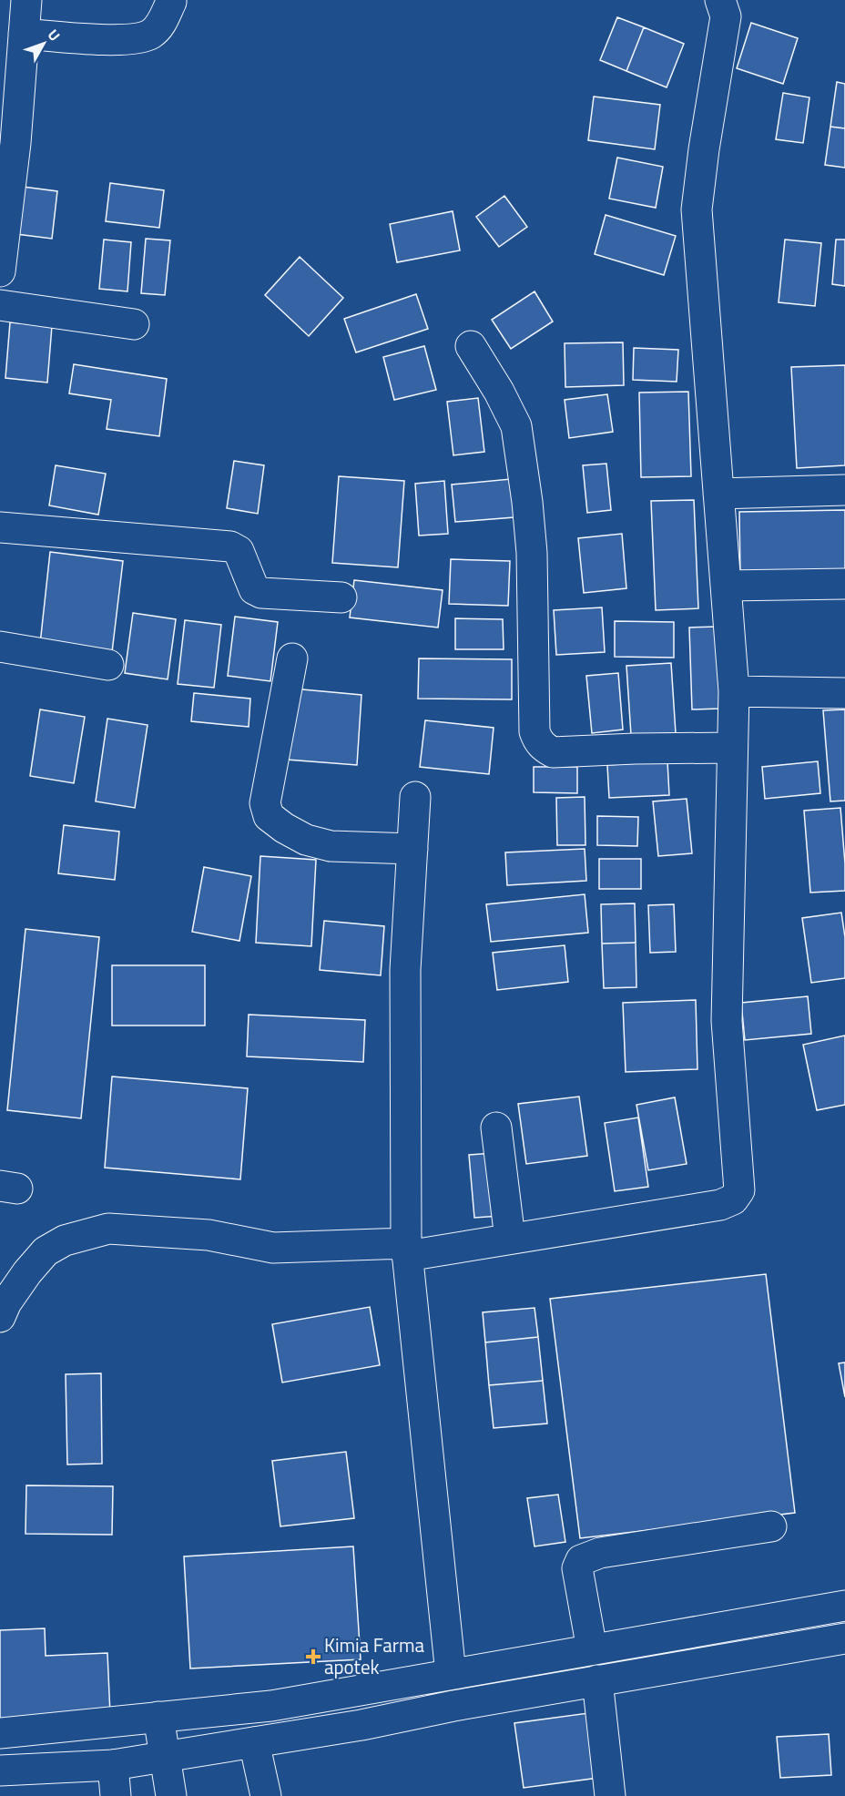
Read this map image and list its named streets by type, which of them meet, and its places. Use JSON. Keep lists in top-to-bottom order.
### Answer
{
  "places": {
    "health": ["Kimia Farma apotek"]
  },
  "north": "top right"
}
